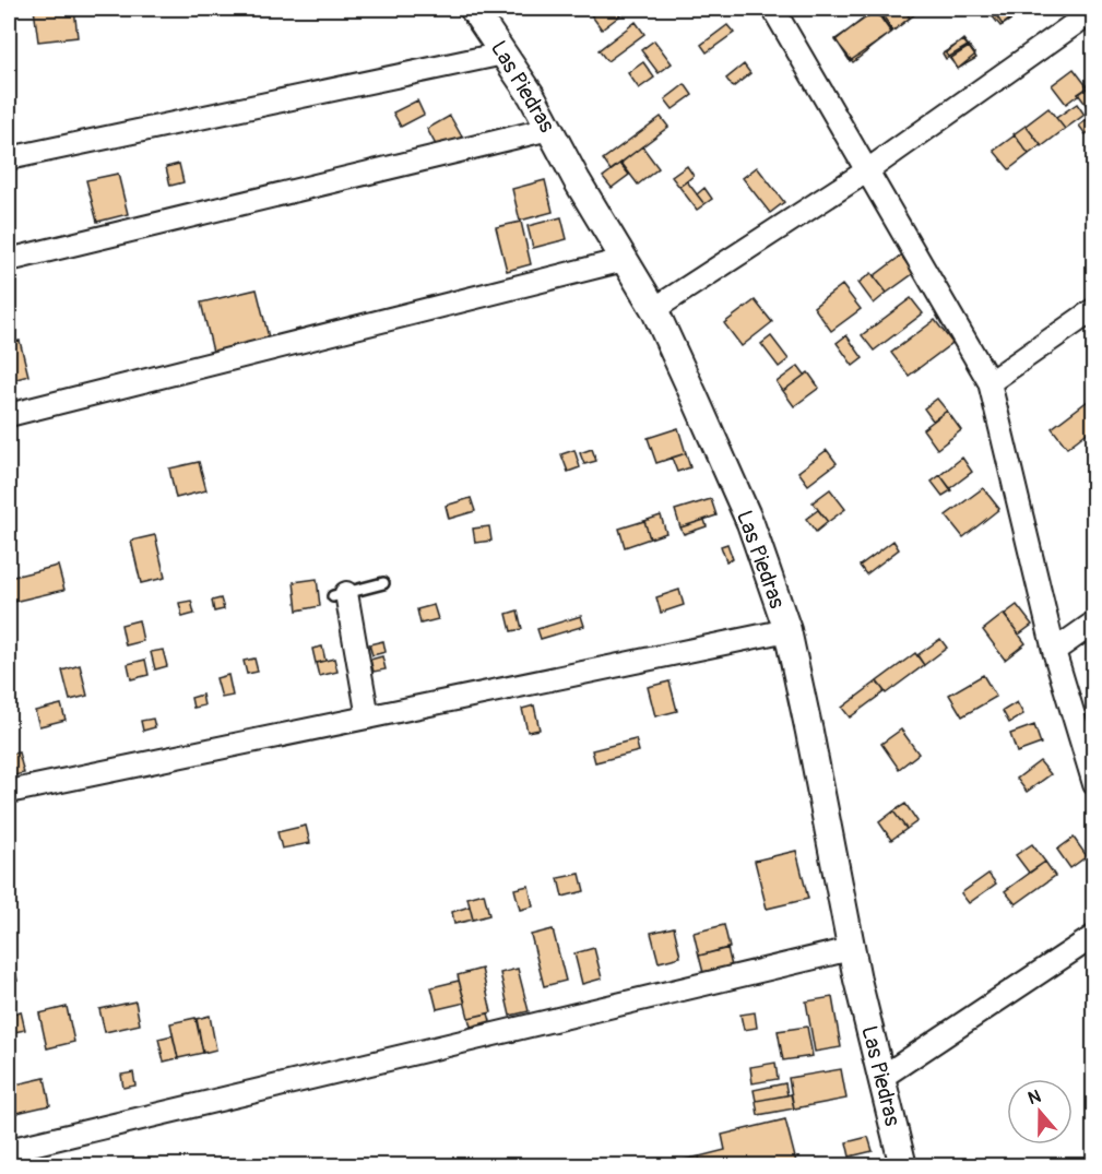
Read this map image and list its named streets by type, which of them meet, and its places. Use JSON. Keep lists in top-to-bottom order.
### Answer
{
  "streets": {
    "street": ["Las Piedras"]
  },
  "north": "top"
}
